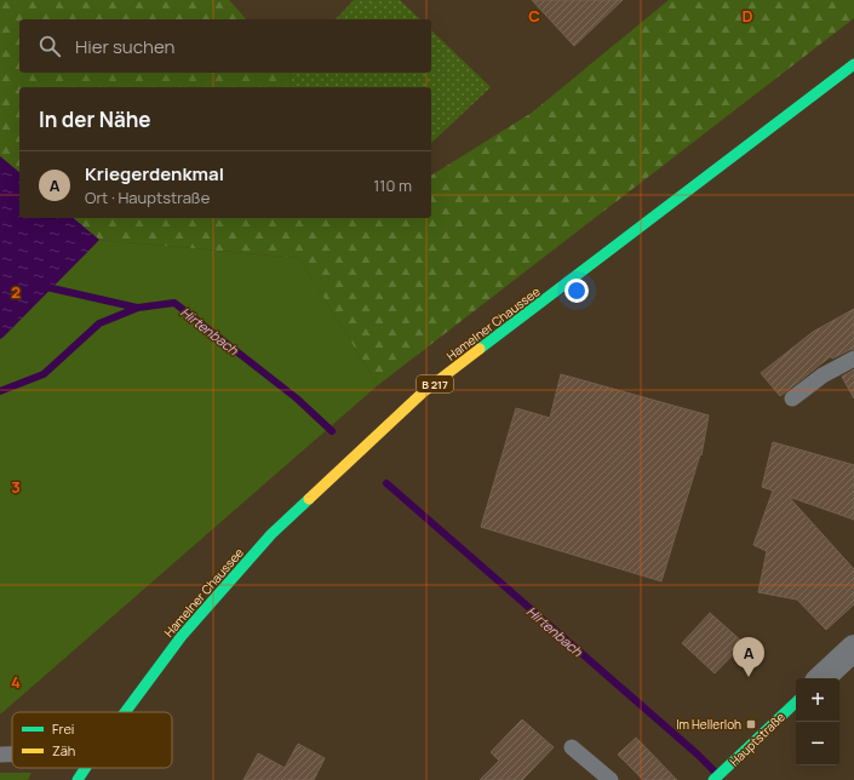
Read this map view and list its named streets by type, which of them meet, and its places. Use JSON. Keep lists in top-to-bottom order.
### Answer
{
  "streets": {
    "main road": ["Hamelner Chaussee", "B 217", "Hauptstraße"]
  },
  "water": ["Hirtenbach"],
  "places": {
    "transit": ["Im Hellerloh"]
  },
  "legend": ["Frei", "Zäh"],
  "page": {
    "search": "Hier suchen",
    "heading": "In der Nähe",
    "list": [
      {
        "mark": "A",
        "name": "Kriegerdenkmal",
        "note": "Ort · Hauptstraße",
        "value": "110 m"
      }
    ],
    "pins": "A",
    "map_buttons": ["+", "−"]
  },
  "grid": {
    "columns": ["C", "D"],
    "rows": ["2", "3", "4"]
  }
}
